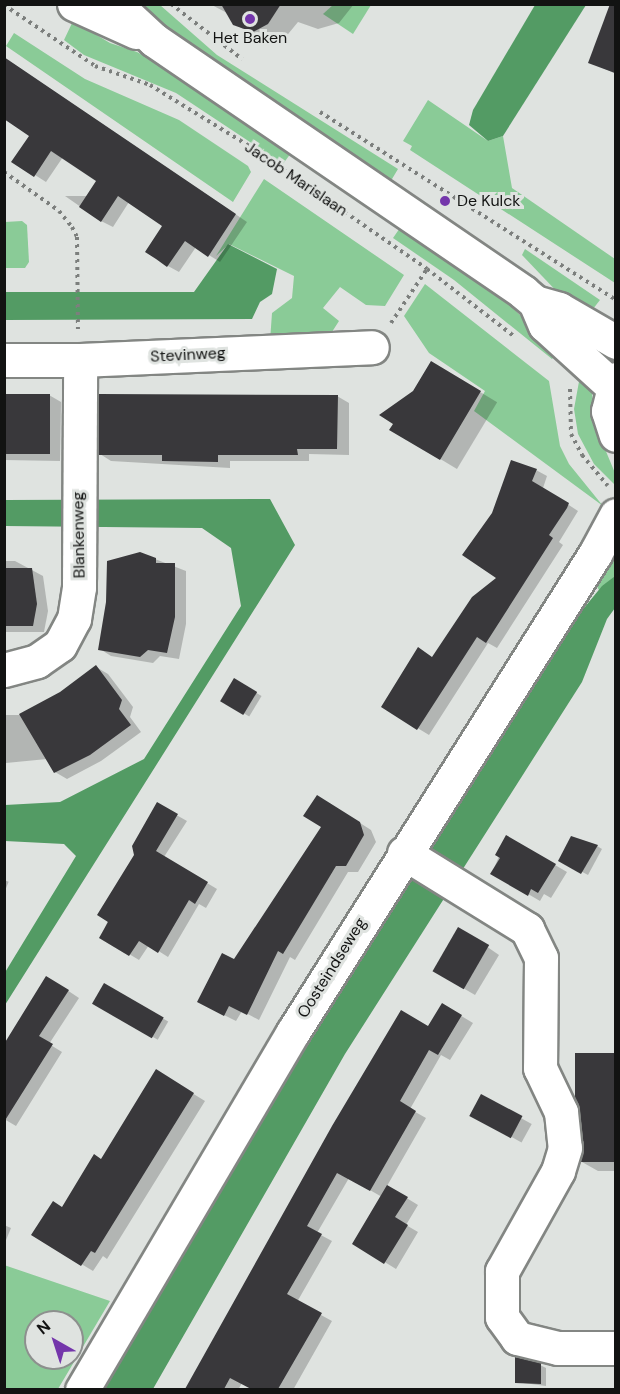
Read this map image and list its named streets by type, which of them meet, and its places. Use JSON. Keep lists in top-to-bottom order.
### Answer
{
  "streets": {
    "street": [
      "Jacob Marislaan",
      "Stevinweg",
      "Blankenweg",
      "Oosteindseweg"
    ]
  },
  "crossings": [
    ["Stevinweg", "Blankenweg"]
  ],
  "places": ["Het Baken", "De Kulck"],
  "north": "top left"
}
